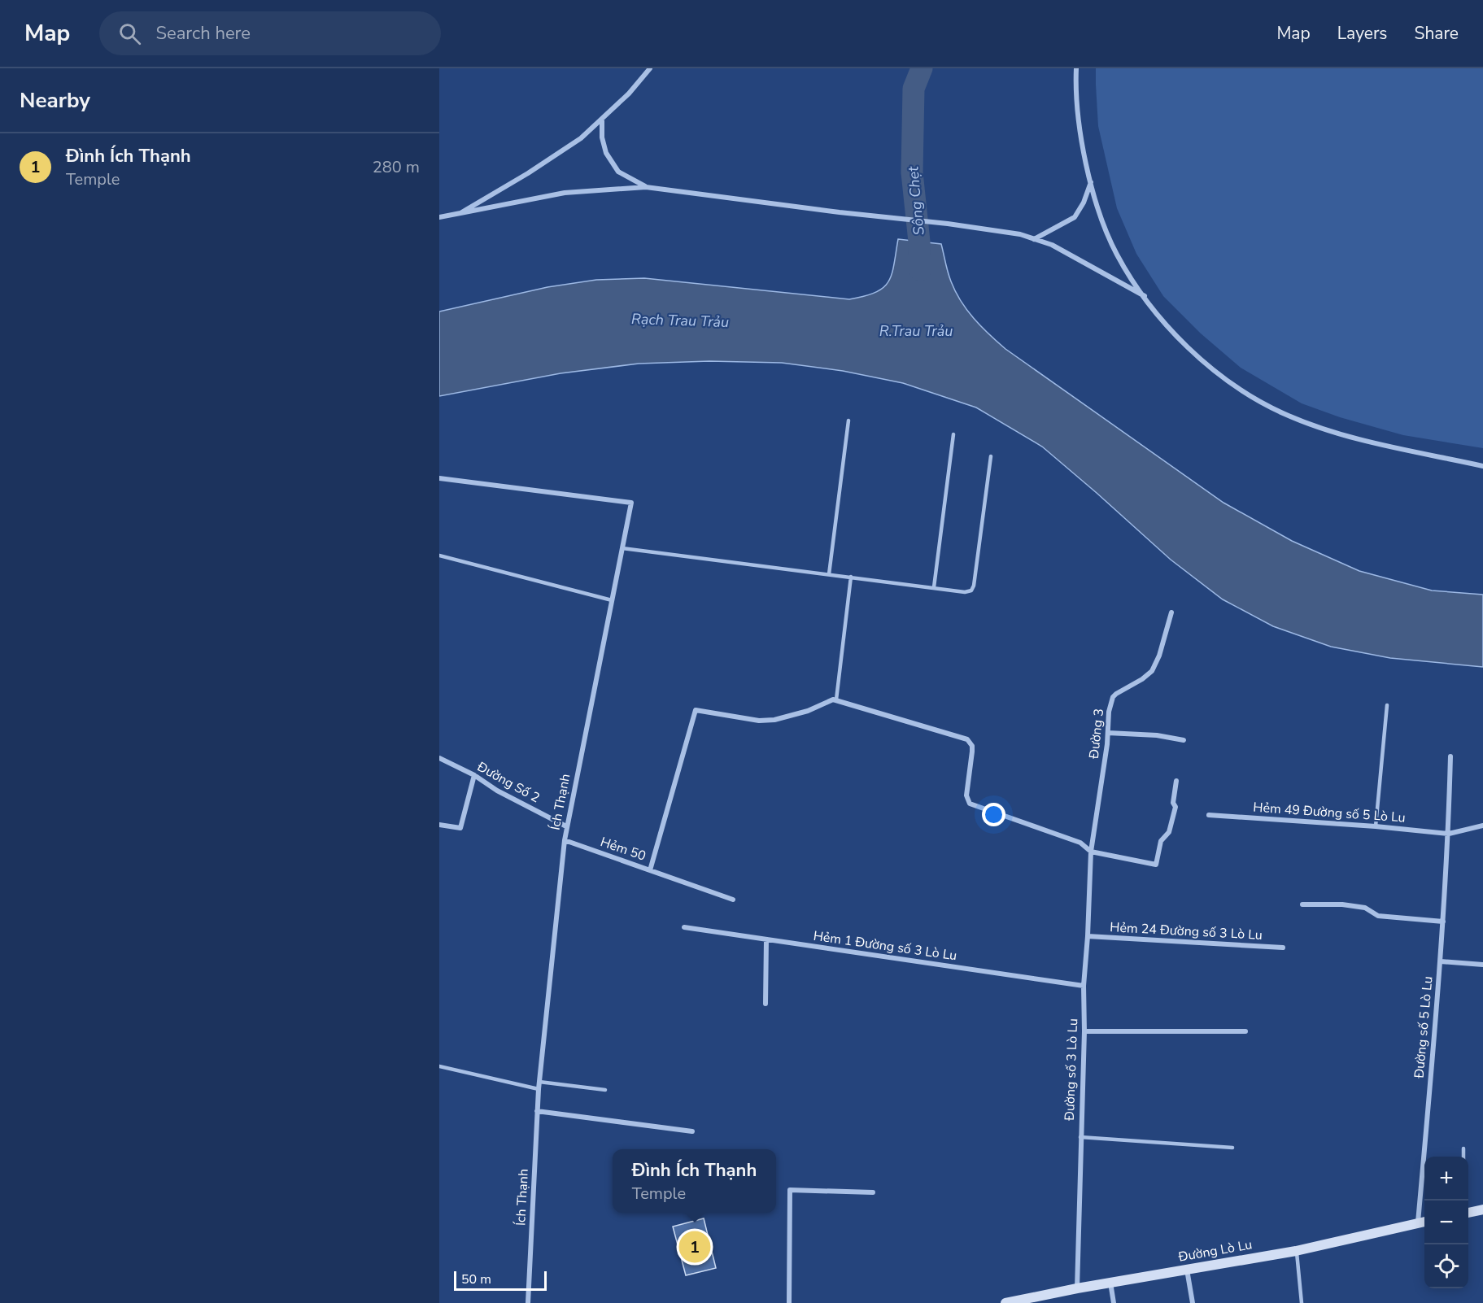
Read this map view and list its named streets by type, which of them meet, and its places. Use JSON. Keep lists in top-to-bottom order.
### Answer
{
  "streets": {
    "street": [
      "Đường 3",
      "Đường Số 2",
      "Ích Thạnh",
      "Hẻm 49 Đường số 5 Lò Lu",
      "Hẻm 50",
      "Hẻm 24 Đường số 3 Lò Lu",
      "Hẻm 1 Đường số 3 Lò Lu",
      "Đường số 5 Lò Lu",
      "Đường số 3 Lò Lu",
      "Đường Lò Lu"
    ]
  },
  "crossings": [
    ["Đường 3", "Đường số 3 Lò Lu"],
    ["Đường Số 2", "Ích Thạnh"],
    ["Ích Thạnh", "Hẻm 50"],
    ["Hẻm 49 Đường số 5 Lò Lu", "Đường số 5 Lò Lu"],
    ["Hẻm 24 Đường số 3 Lò Lu", "Đường số 3 Lò Lu"],
    ["Hẻm 1 Đường số 3 Lò Lu", "Đường số 3 Lò Lu"],
    ["Đường số 5 Lò Lu", "Đường Lò Lu"],
    ["Đường số 3 Lò Lu", "Đường Lò Lu"]
  ],
  "water": ["Sông Chẹt", "Rạch Trau Trảu", "R.Trau Trảu"],
  "scale_bar": "50 m",
  "page": {
    "header": "Map",
    "search": "Search here",
    "nav": ["Map", "Layers", "Share"],
    "heading": "Nearby",
    "list": [
      {
        "mark": "1",
        "name": "Đình Ích Thạnh",
        "note": "Temple",
        "value": "280 m"
      }
    ],
    "popup": ["Đình Ích Thạnh", "Temple"],
    "map_buttons": ["+", "−"],
    "pins": "1",
    "scale": "50 m"
  }
}
